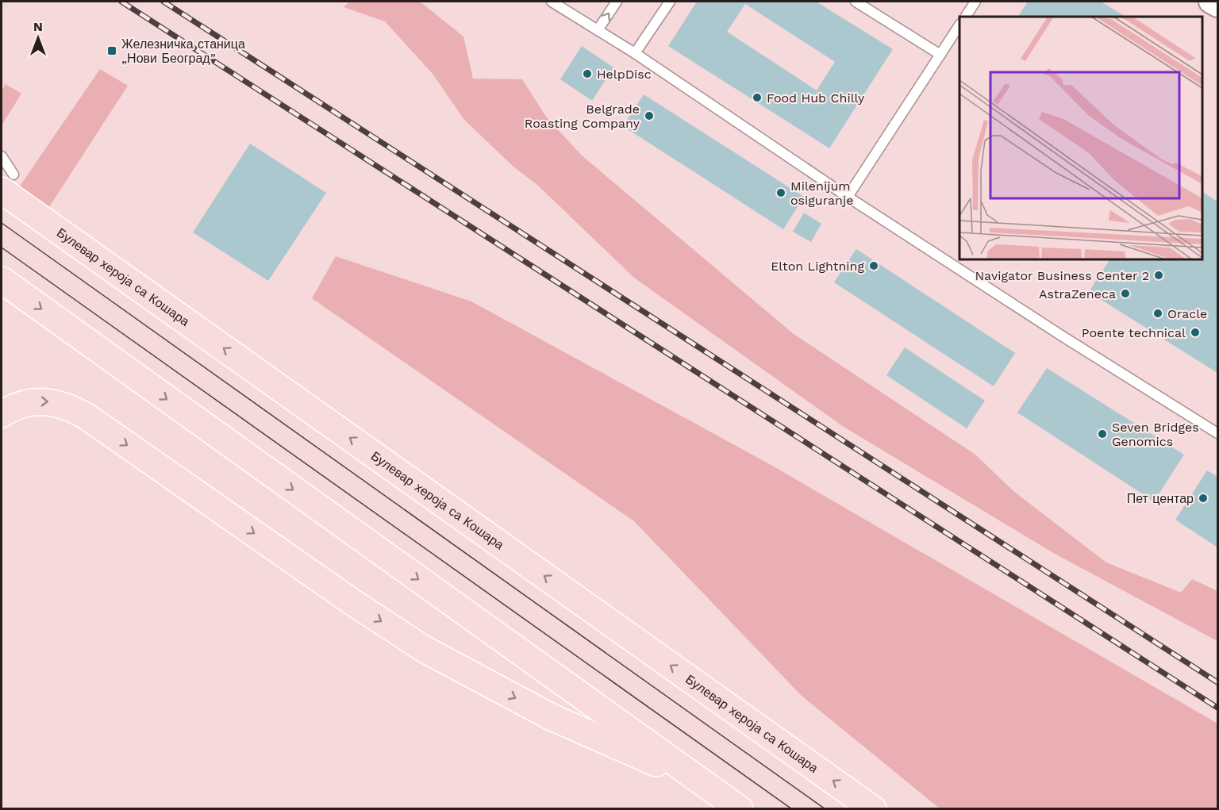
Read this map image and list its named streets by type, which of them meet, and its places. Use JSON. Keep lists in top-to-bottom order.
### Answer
{
  "streets": {
    "main road": ["Булевар хероја са Кошара"]
  },
  "places": {
    "transit": ["Железничка станица „Нови Београд”"],
    "other": [
      "HelpDisc",
      "Food Hub Chilly",
      "Belgrade Roasting Company",
      "Milenijum osiguranje",
      "Elton Lightning",
      "Navigator Business Center 2",
      "AstraZeneca",
      "Oracle",
      "Poente technical",
      "Seven Bridges Genomics",
      "Пет центар"
    ]
  },
  "north": "top"
}
